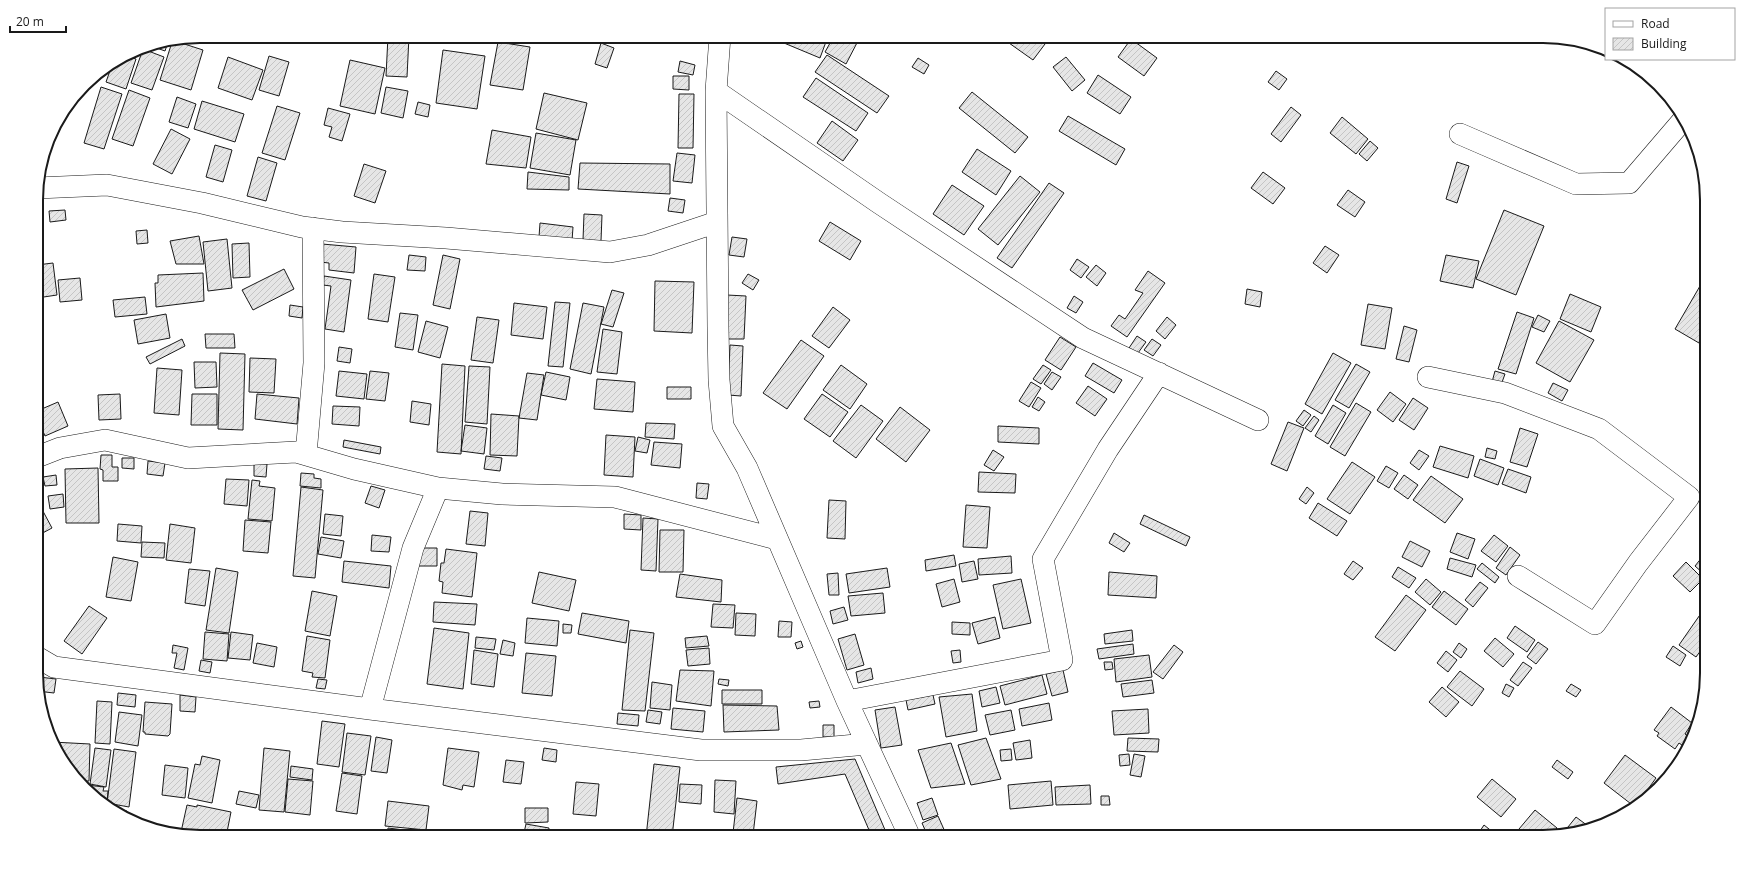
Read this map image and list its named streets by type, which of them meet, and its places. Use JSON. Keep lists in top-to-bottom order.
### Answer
{
  "legend": ["Road", "Building"],
  "scale_bar": "20 m"
}
